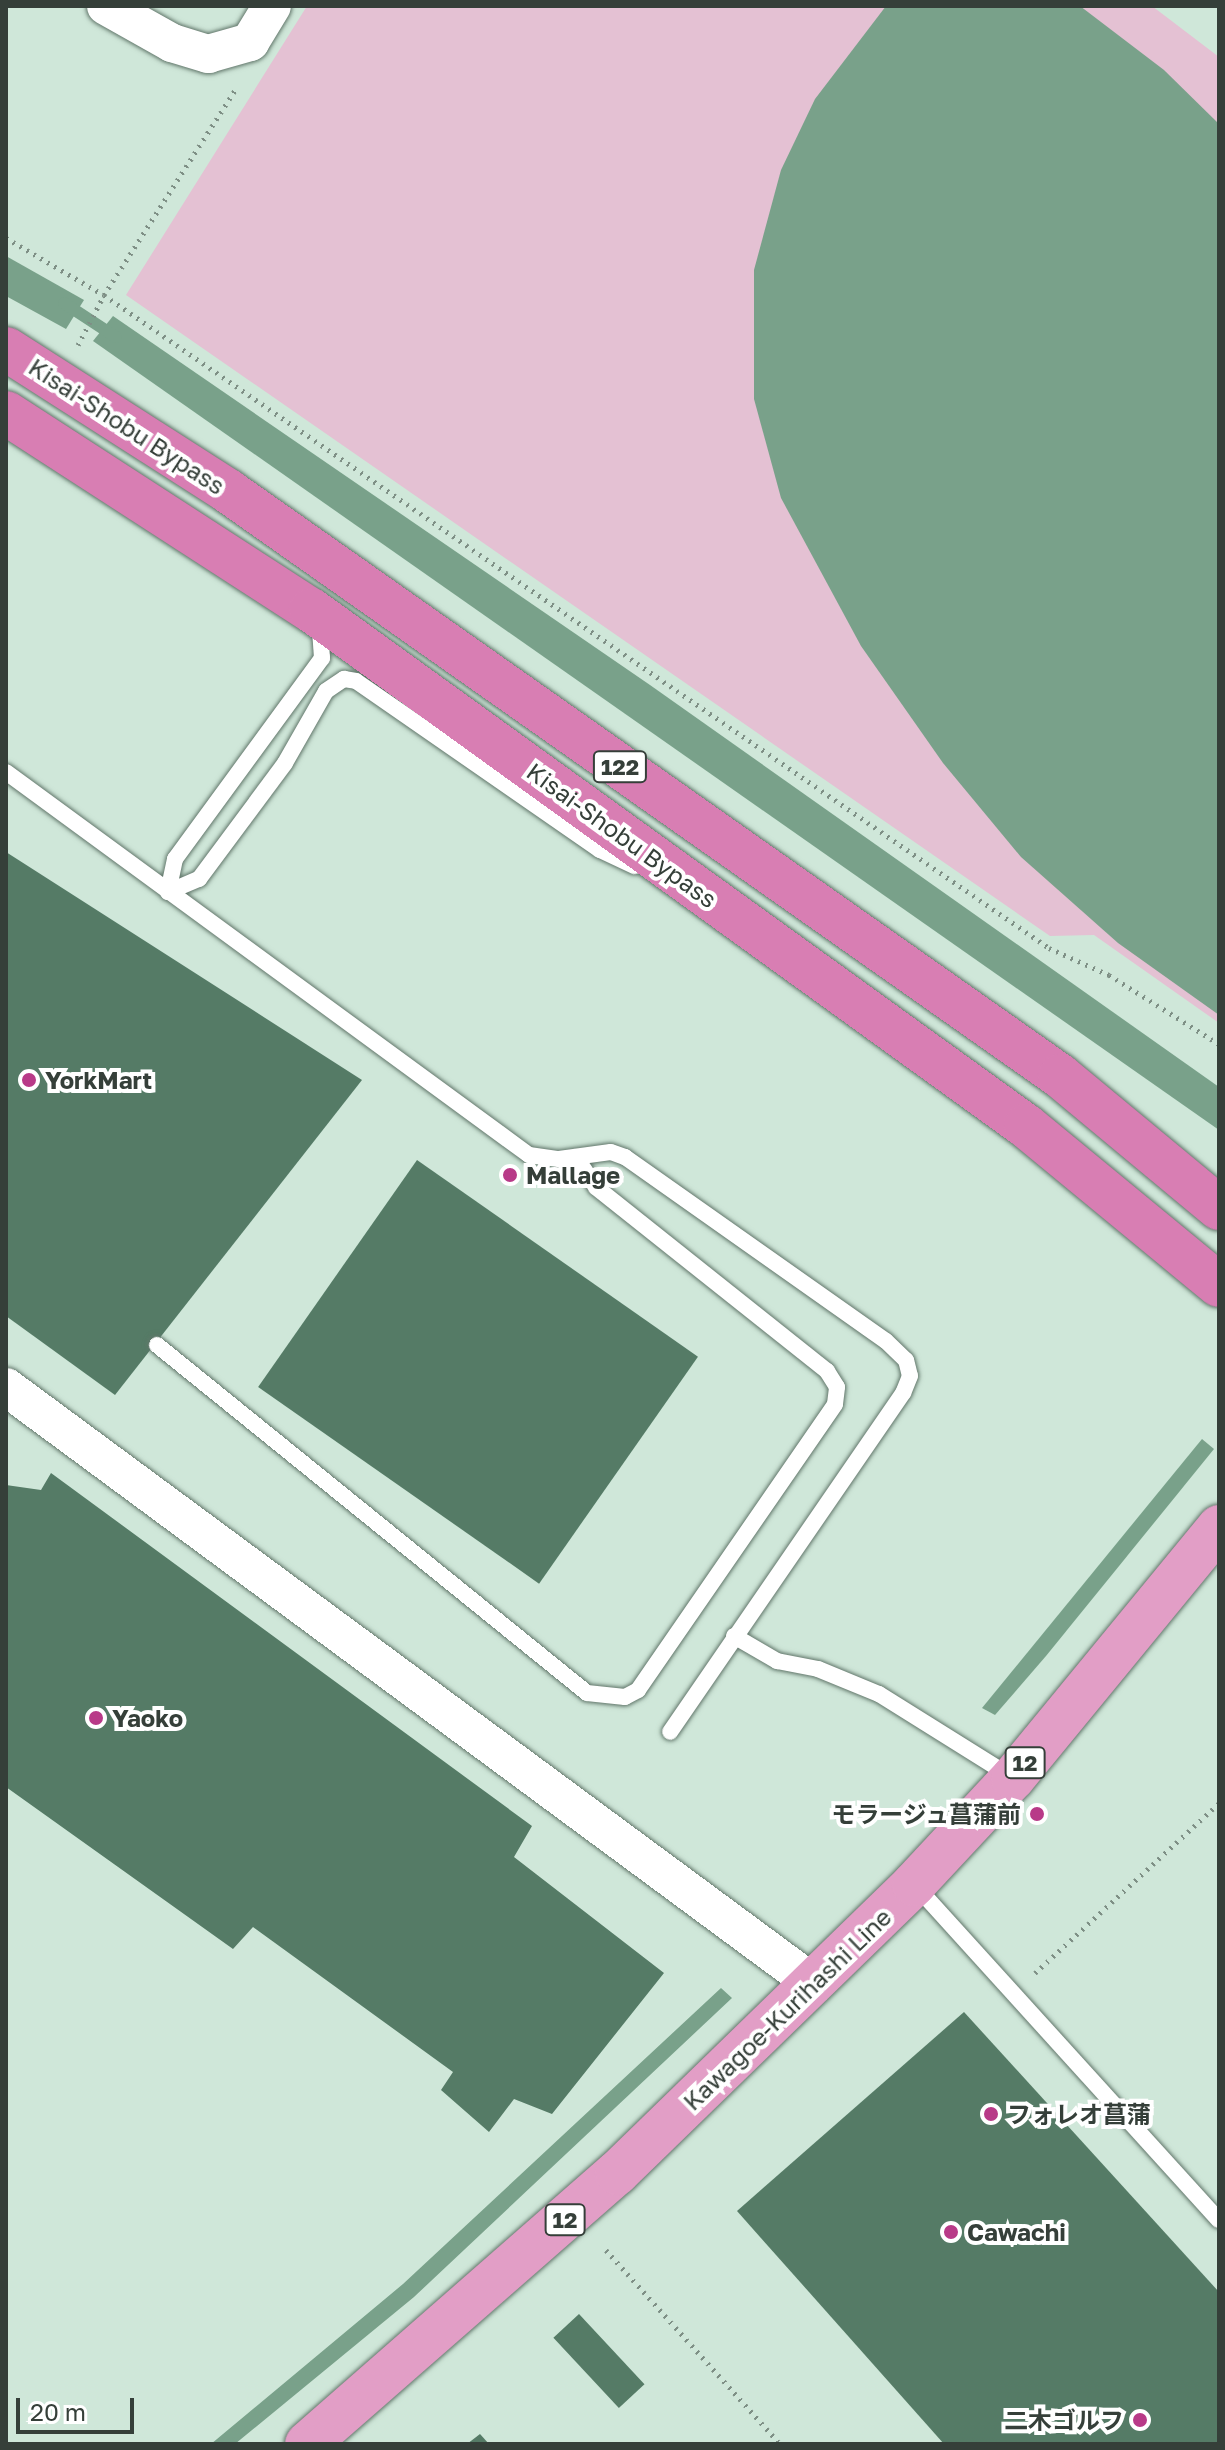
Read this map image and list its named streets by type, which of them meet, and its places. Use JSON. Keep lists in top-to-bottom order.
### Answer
{
  "streets": {
    "highway": ["Kisai-Shobu Bypass", "122"],
    "main road": ["12", "Kawagoe-Kurihashi Line"]
  },
  "places": [
    "YorkMart",
    "Mallage",
    "Yaoko",
    "モラージュ菖蒲前",
    "フォレオ菖蒲",
    "Cawachi",
    "二木ゴルフ"
  ],
  "scale_bar": "20 m"
}
